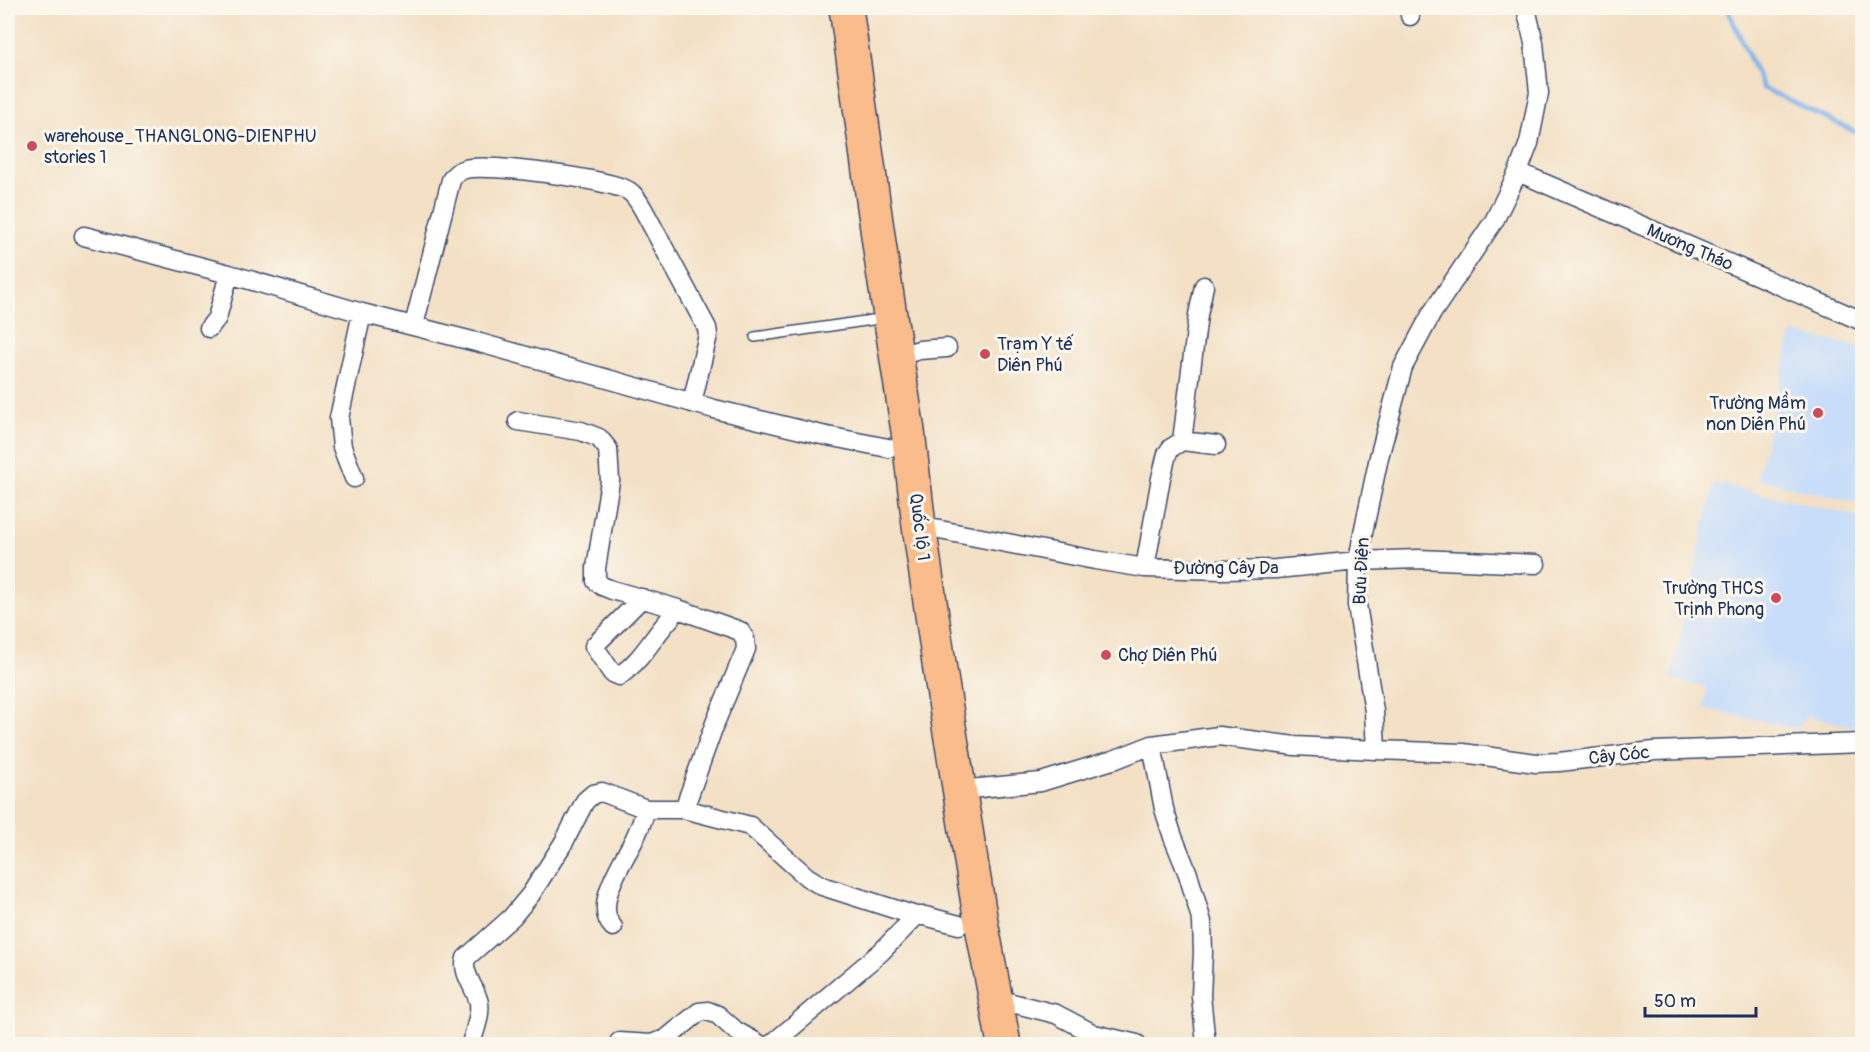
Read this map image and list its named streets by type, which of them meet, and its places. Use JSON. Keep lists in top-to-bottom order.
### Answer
{
  "streets": {
    "highway": ["Quốc lộ 1"],
    "street": [
      "Mương Tháo",
      "Đường Cây Da",
      "Bưu Điện",
      "Cây Cóc"
    ]
  },
  "crossings": [
    ["Mương Tháo", "Bưu Điện"],
    ["Quốc lộ 1", "Đường Cây Da"],
    ["Đường Cây Da", "Bưu Điện"],
    ["Bưu Điện", "Cây Cóc"]
  ],
  "places": [
    "warehouse_THANGLONG-DIENPHU stories 1",
    "Trạm Y tế Diên Phú",
    "Trường Mầm non Diên Phú",
    "Trường THCS Trịnh Phong",
    "Chợ Diên Phú"
  ],
  "scale_bar": "50 m"
}
